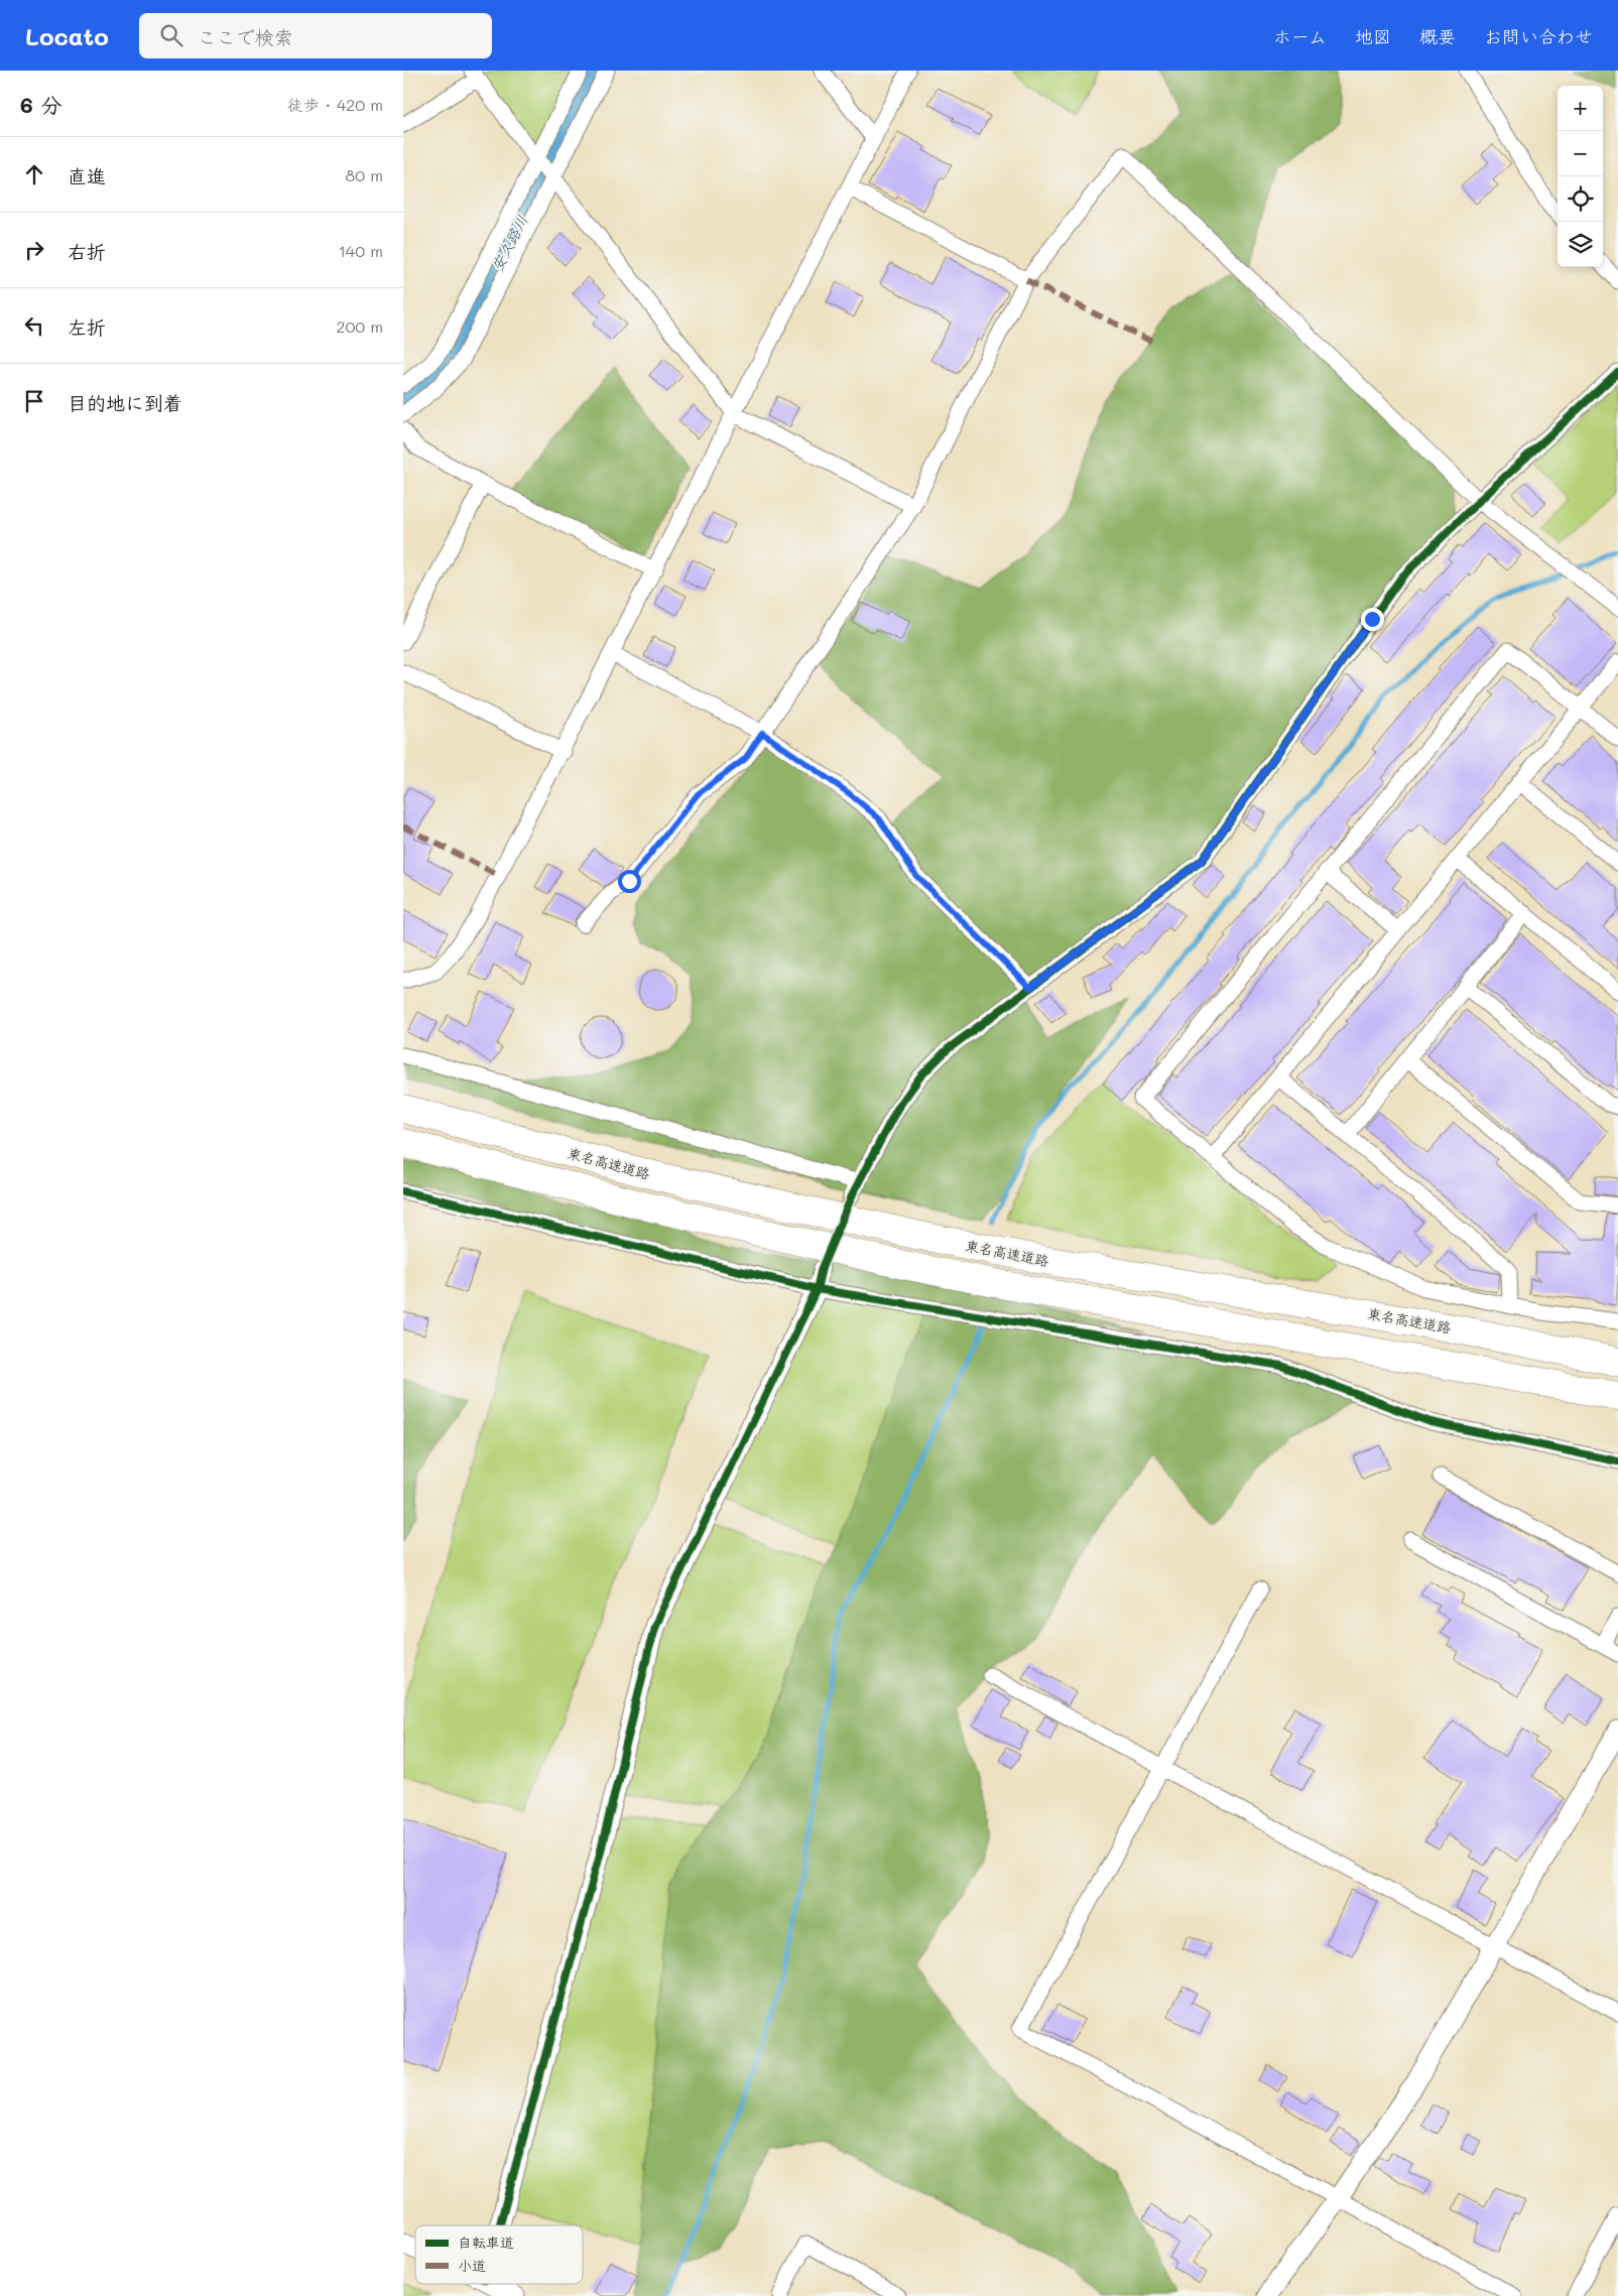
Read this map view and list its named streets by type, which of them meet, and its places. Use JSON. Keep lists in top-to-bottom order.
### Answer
{
  "streets": {
    "highway": ["東名高速道路"]
  },
  "water": ["安久路川"],
  "legend": ["自転車道", "小道"],
  "page": {
    "header": "Locato",
    "search": "ここで検索",
    "nav": [
      "ホーム",
      "地図",
      "概要",
      "お問い合わせ"
    ],
    "heading": ["6 分", "徒歩 · 420 m"],
    "map_buttons": ["+", "−"],
    "list": [
      ["直進", "80 m"],
      ["右折", "140 m"],
      ["左折", "200 m"],
      "目的地に到着"
    ]
  }
}
